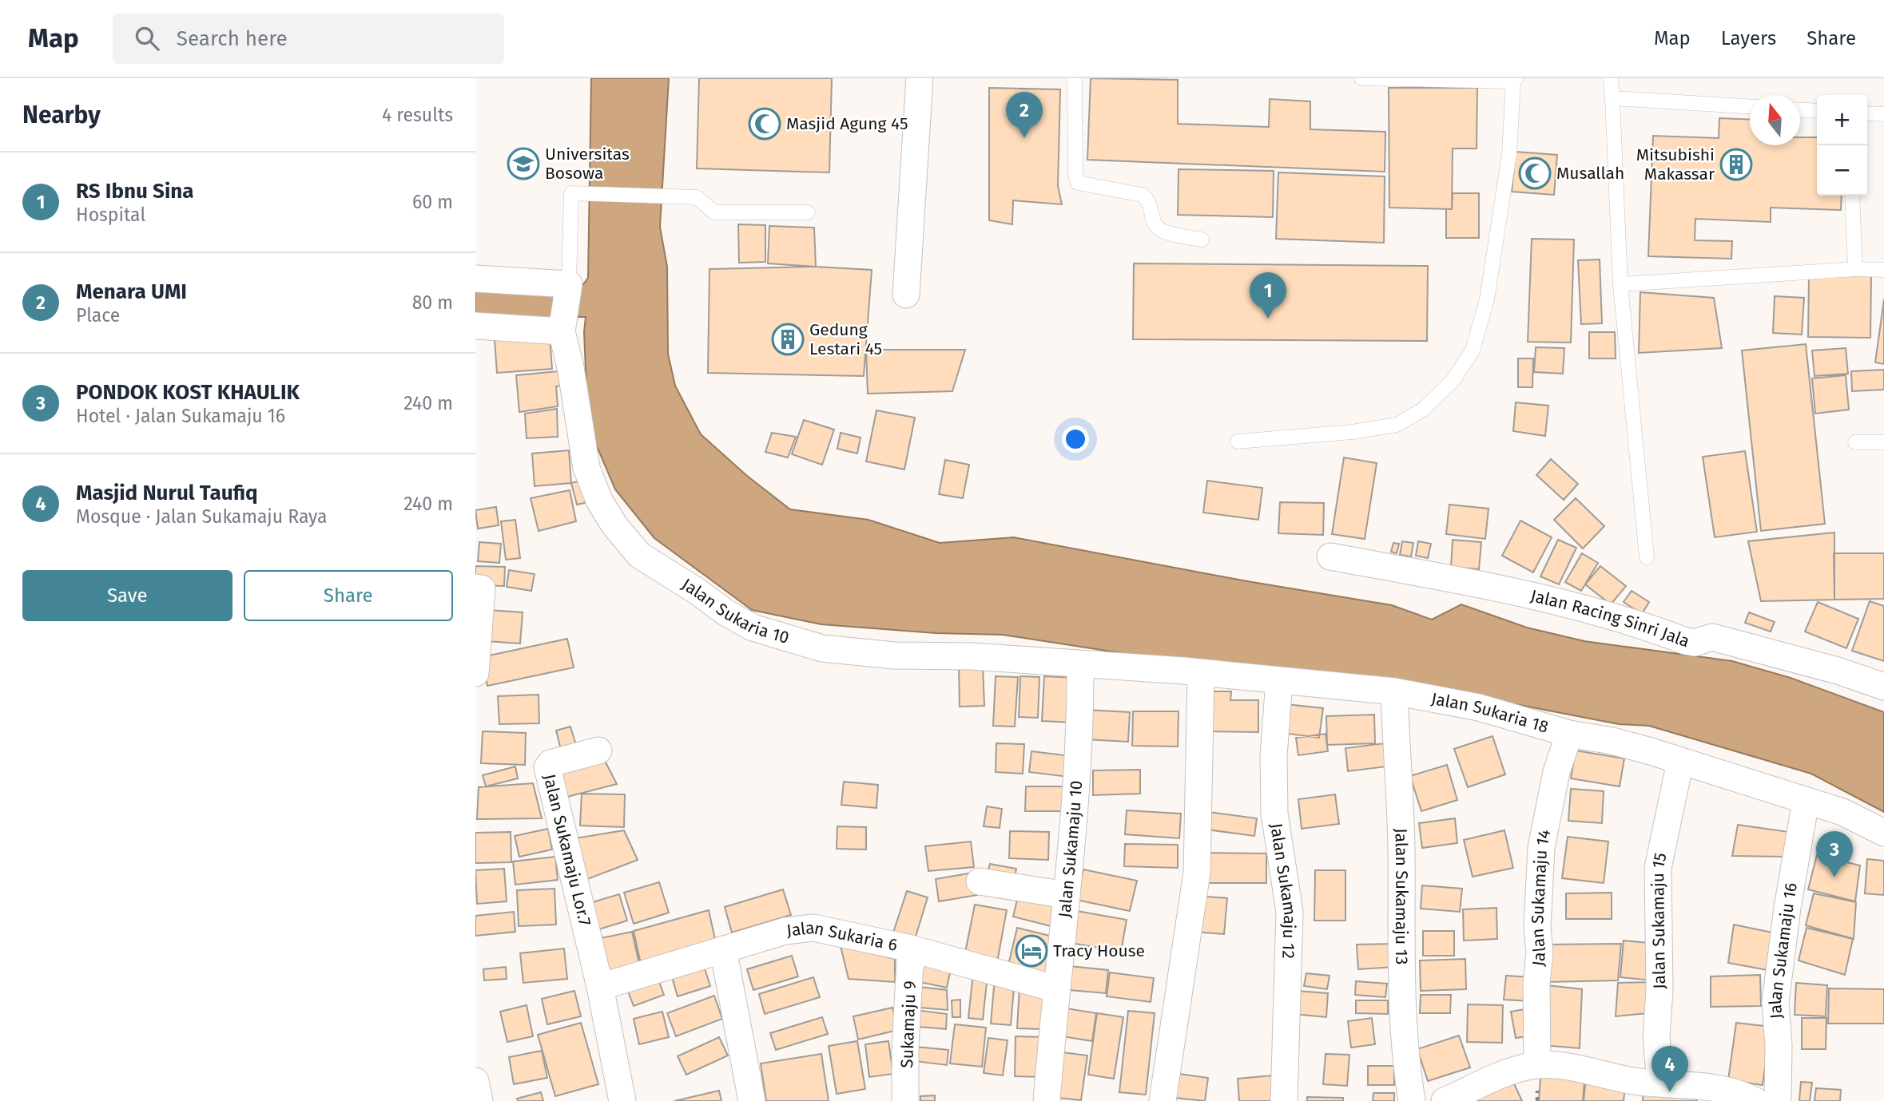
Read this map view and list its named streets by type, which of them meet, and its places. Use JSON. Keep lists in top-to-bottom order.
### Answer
{
  "streets": {
    "street": [
      "Jalan Sukaria 10",
      "Jalan Racing Sinri Jala",
      "Jalan Sukaria 18",
      "Jalan Sukamaju 10",
      "Jalan Sukamaju Lor.7",
      "Jalan Sukamaju 12",
      "Jalan Sukamaju 13",
      "Jalan Sukamaju 14",
      "Jalan Sukamaju 15",
      "Jalan Sukaria 6",
      "Jalan Sukamaju 16"
    ]
  },
  "crossings": [
    ["Jalan Sukaria 10", "Jalan Sukaria 18"],
    ["Jalan Sukaria 10", "Jalan Sukamaju 10"],
    ["Jalan Sukaria 18", "Jalan Sukamaju 10"],
    ["Jalan Sukaria 18", "Jalan Sukamaju 12"],
    ["Jalan Sukaria 18", "Jalan Sukamaju 13"],
    ["Jalan Sukaria 18", "Jalan Sukamaju 14"],
    ["Jalan Sukaria 18", "Jalan Sukamaju 15"],
    ["Jalan Sukaria 18", "Jalan Sukamaju 16"],
    ["Jalan Sukamaju Lor.7", "Jalan Sukaria 6"]
  ],
  "places": {
    "mosque": ["Masjid Agung 45", "Musallah"],
    "school or university": ["Universitas Bosowa"],
    "building": ["Mitsubishi Makassar", "Gedung Lestari 45"],
    "hotel": ["Tracy House"]
  },
  "north": "top",
  "page": {
    "header": "Map",
    "search": "Search here",
    "nav": ["Map", "Layers", "Share"],
    "heading": ["Nearby", "4 results"],
    "pins": [
      "2",
      "1",
      "3",
      "4"
    ],
    "map_buttons": ["+", "−"],
    "list": [
      {
        "mark": "1",
        "name": "RS Ibnu Sina",
        "note": "Hospital",
        "value": "60 m"
      },
      {
        "mark": "2",
        "name": "Menara UMI",
        "note": "Place",
        "value": "80 m"
      },
      {
        "mark": "3",
        "name": "PONDOK KOST KHAULIK",
        "note": "Hotel · Jalan Sukamaju 16",
        "value": "240 m"
      },
      {
        "mark": "4",
        "name": "Masjid Nurul Taufiq",
        "note": "Mosque · Jalan Sukamaju Raya",
        "value": "240 m"
      }
    ],
    "buttons": ["Save", "Share"]
  }
}
